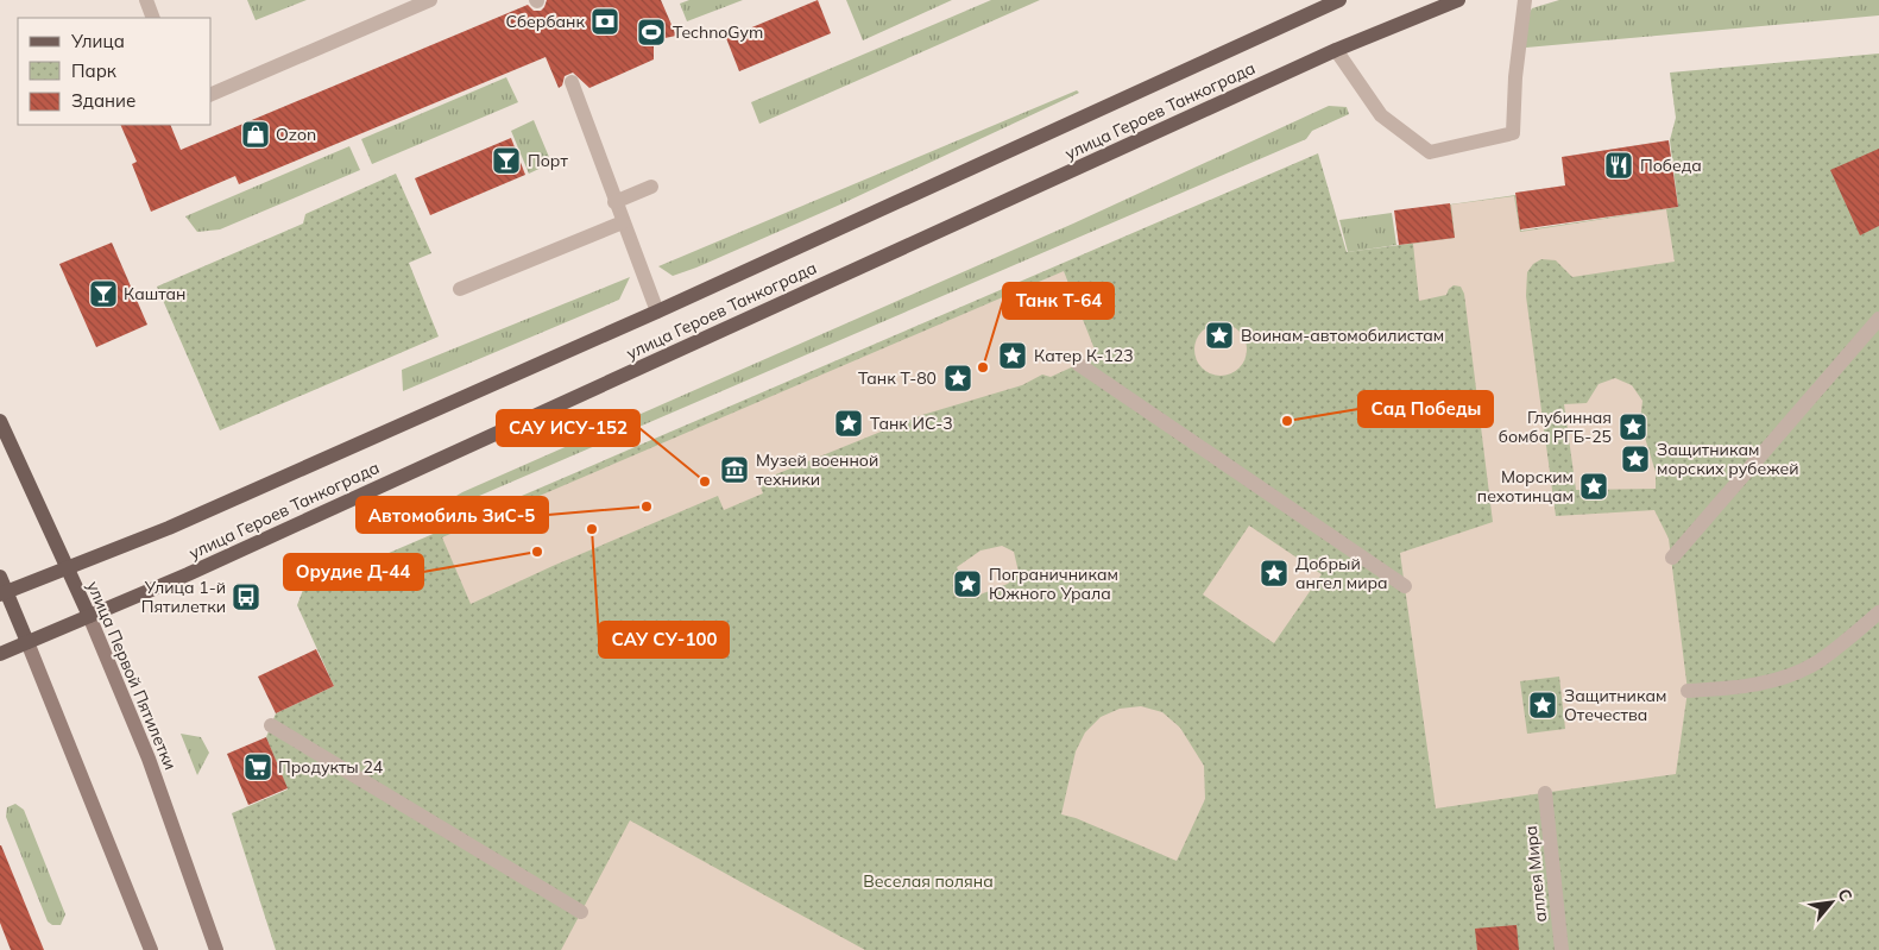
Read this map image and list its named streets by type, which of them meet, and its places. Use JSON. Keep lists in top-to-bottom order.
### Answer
{
  "streets": {
    "main road": ["улица Героев Танкограда", "улица Первой Пятилетки"],
    "street": ["аллея Мира"]
  },
  "crossings": [
    ["улица Героев Танкограда", "улица Первой Пятилетки"]
  ],
  "parks": ["Веселая поляна"],
  "places": {
    "bank": ["Сбербанк"],
    "sports": ["TechnoGym"],
    "shop": ["Ozon"],
    "bar": ["Порт", "Каштан"],
    "restaurant": ["Победа"],
    "place": [
      "Воинам-автомобилистам",
      "Катер К-123",
      "Танк Т-80",
      "Танк ИС-3",
      "Глубинная бомба РГБ-25",
      "Защитникам морских рубежей",
      "Морским пехотинцам",
      "Добрый ангел мира",
      "Пограничникам Южного Урала",
      "Защитникам Отечества"
    ],
    "other": [
      "Танк Т-64",
      "Сад Победы",
      "САУ ИСУ-152",
      "Автомобиль ЗиС-5",
      "САУ СУ-100",
      "Орудие Д-44"
    ],
    "museum": ["Музей военной техники"],
    "bus stop": ["Улица 1-й Пятилетки"],
    "supermarket": ["Продукты 24"]
  },
  "legend": ["Улица", "Парк", "Здание"],
  "north": "top right"
}
